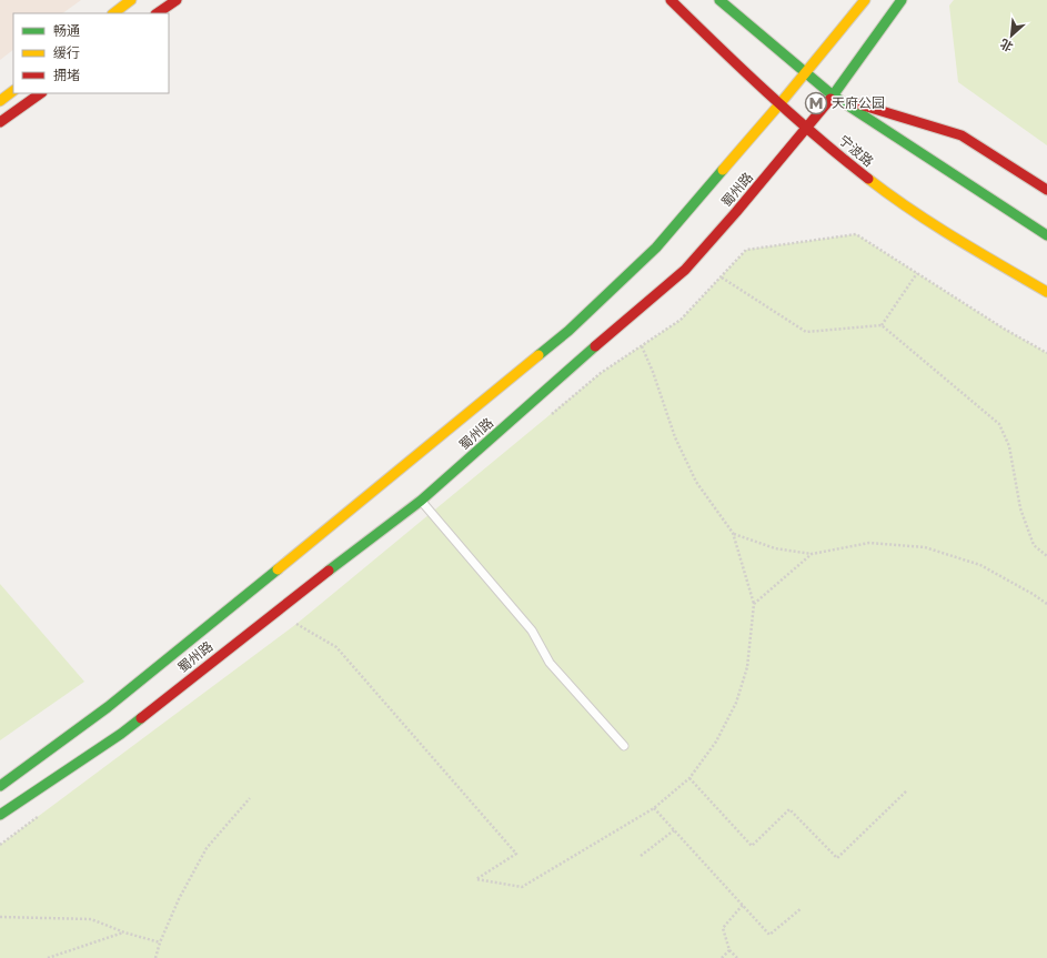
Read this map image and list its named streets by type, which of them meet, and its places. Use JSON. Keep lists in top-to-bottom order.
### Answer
{
  "streets": {
    "main road": ["宁波路", "蜀州路"]
  },
  "crossings": [
    ["宁波路", "蜀州路"]
  ],
  "places": {
    "metro station": ["天府公园"]
  },
  "legend": ["畅通", "缓行", "拥堵"],
  "north": "bottom left"
}
